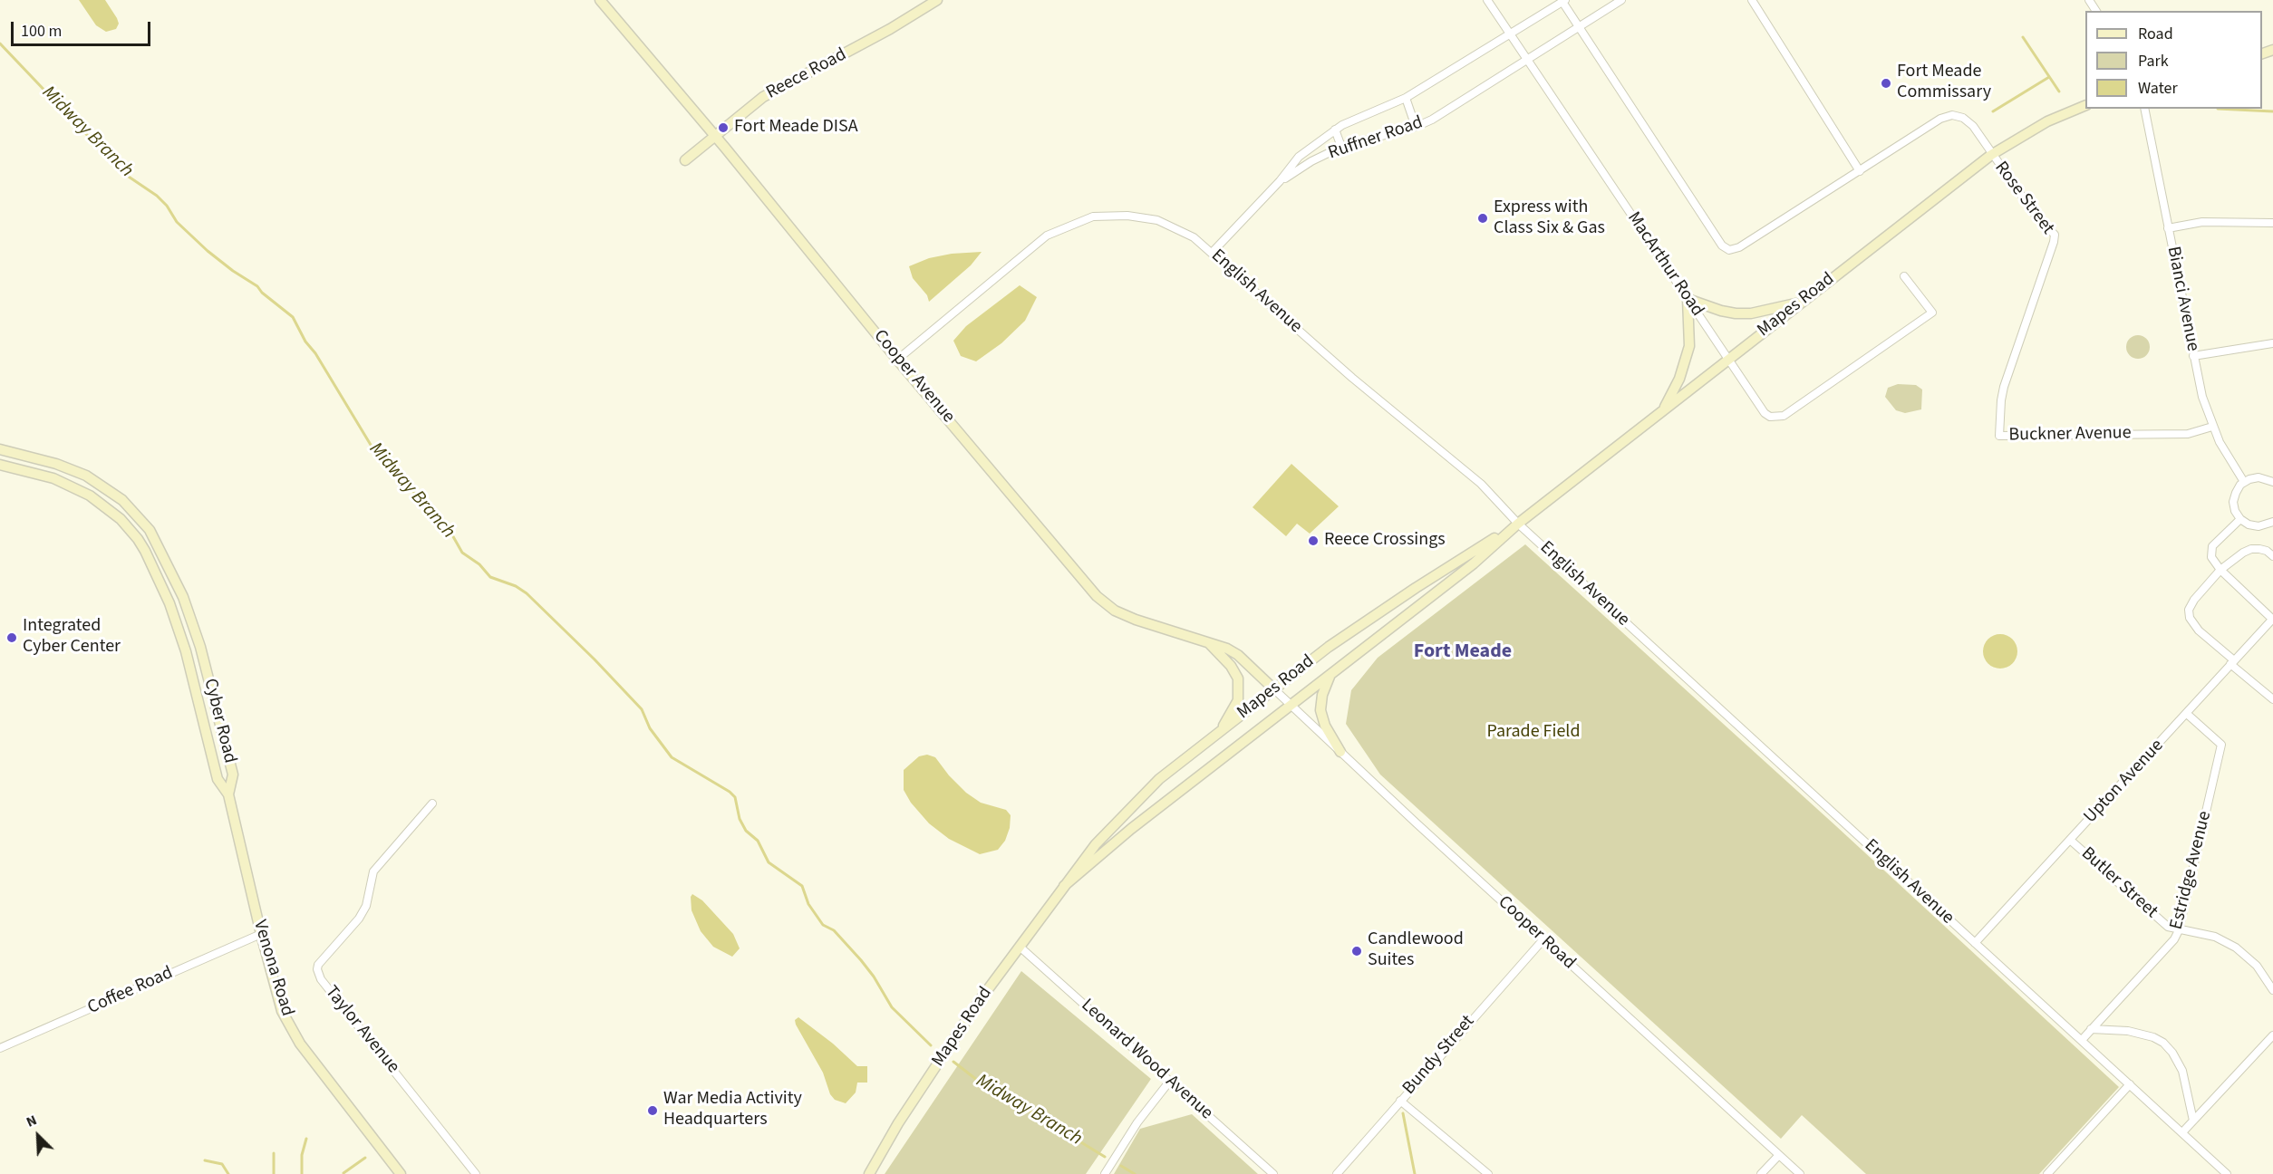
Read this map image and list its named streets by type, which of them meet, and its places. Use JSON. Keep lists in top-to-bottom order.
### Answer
{
  "streets": {
    "street": [
      "Reece Road",
      "Ruffner Road",
      "Rose Street",
      "MacArthur Road",
      "English Avenue",
      "Bianci Avenue",
      "Mapes Road",
      "Cooper Avenue",
      "Buckner Avenue",
      "Cyber Road",
      "Upton Avenue",
      "Estridge Avenue",
      "Butler Street",
      "Cooper Road",
      "Venona Road",
      "Coffee Road",
      "Taylor Avenue",
      "Bundy Street",
      "Leonard Wood Avenue"
    ]
  },
  "crossings": [
    ["Reece Road", "Cooper Avenue"],
    ["Ruffner Road", "MacArthur Road"],
    ["Ruffner Road", "English Avenue"],
    ["Rose Street", "Mapes Road"],
    ["Rose Street", "Buckner Avenue"],
    ["MacArthur Road", "Mapes Road"],
    ["English Avenue", "Mapes Road"],
    ["English Avenue", "Cooper Avenue"],
    ["English Avenue", "Upton Avenue"],
    ["English Avenue", "Estridge Avenue"],
    ["Bianci Avenue", "Buckner Avenue"],
    ["Mapes Road", "Cooper Avenue"],
    ["Mapes Road", "Cooper Road"],
    ["Mapes Road", "Leonard Wood Avenue"],
    ["Cooper Avenue", "Cooper Road"],
    ["Cyber Road", "Venona Road"],
    ["Upton Avenue", "Estridge Avenue"],
    ["Upton Avenue", "Butler Street"],
    ["Estridge Avenue", "Butler Street"],
    ["Cooper Road", "Bundy Street"],
    ["Venona Road", "Coffee Road"]
  ],
  "districts": ["Fort Meade"],
  "water": ["Midway Branch"],
  "parks": ["Parade Field"],
  "places": [
    "Fort Meade Commissary",
    "Fort Meade DISA",
    "Express with Class Six & Gas",
    "Reece Crossings",
    "Integrated Cyber Center",
    "Candlewood Suites",
    "War Media Activity Headquarters"
  ],
  "legend": ["Road", "Park", "Water"],
  "scale_bar": "100 m",
  "north": "top left"
}
